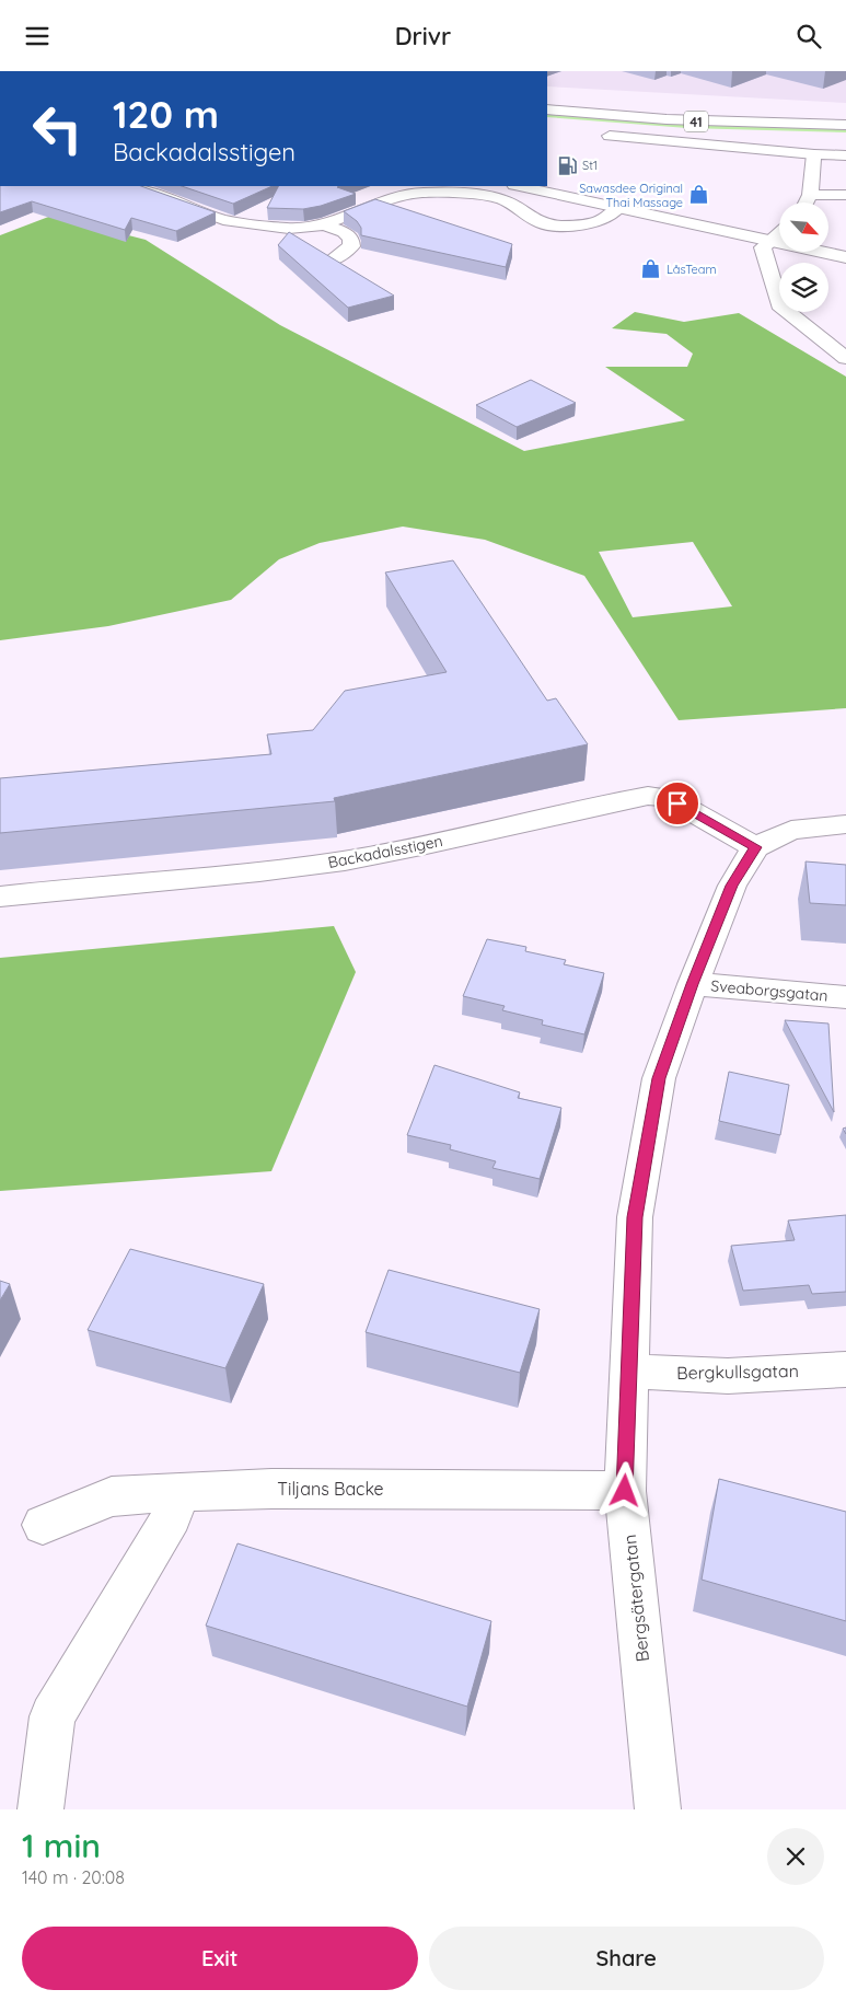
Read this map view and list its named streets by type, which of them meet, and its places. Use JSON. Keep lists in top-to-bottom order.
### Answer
{
  "streets": {
    "street": [
      "41",
      "Backadalsstigen",
      "Sveaborgsgatan",
      "Bergkullsgatan",
      "Tiljans Backe",
      "Bergsätergatan"
    ]
  },
  "crossings": [
    ["Backadalsstigen", "Bergsätergatan"],
    ["Sveaborgsgatan", "Bergsätergatan"],
    ["Bergkullsgatan", "Bergsätergatan"],
    ["Tiljans Backe", "Bergsätergatan"]
  ],
  "places": {
    "fuel station": ["St1"],
    "shop": ["Sawasdee Original Thai Massage", "LåsTeam"]
  },
  "north": "bottom right",
  "page": {
    "header": "Drivr",
    "turn": ["120 m", "Backadalsstigen"],
    "heading": ["1 min", "140 m · 20:08"],
    "buttons": ["Exit", "Share"]
  }
}
